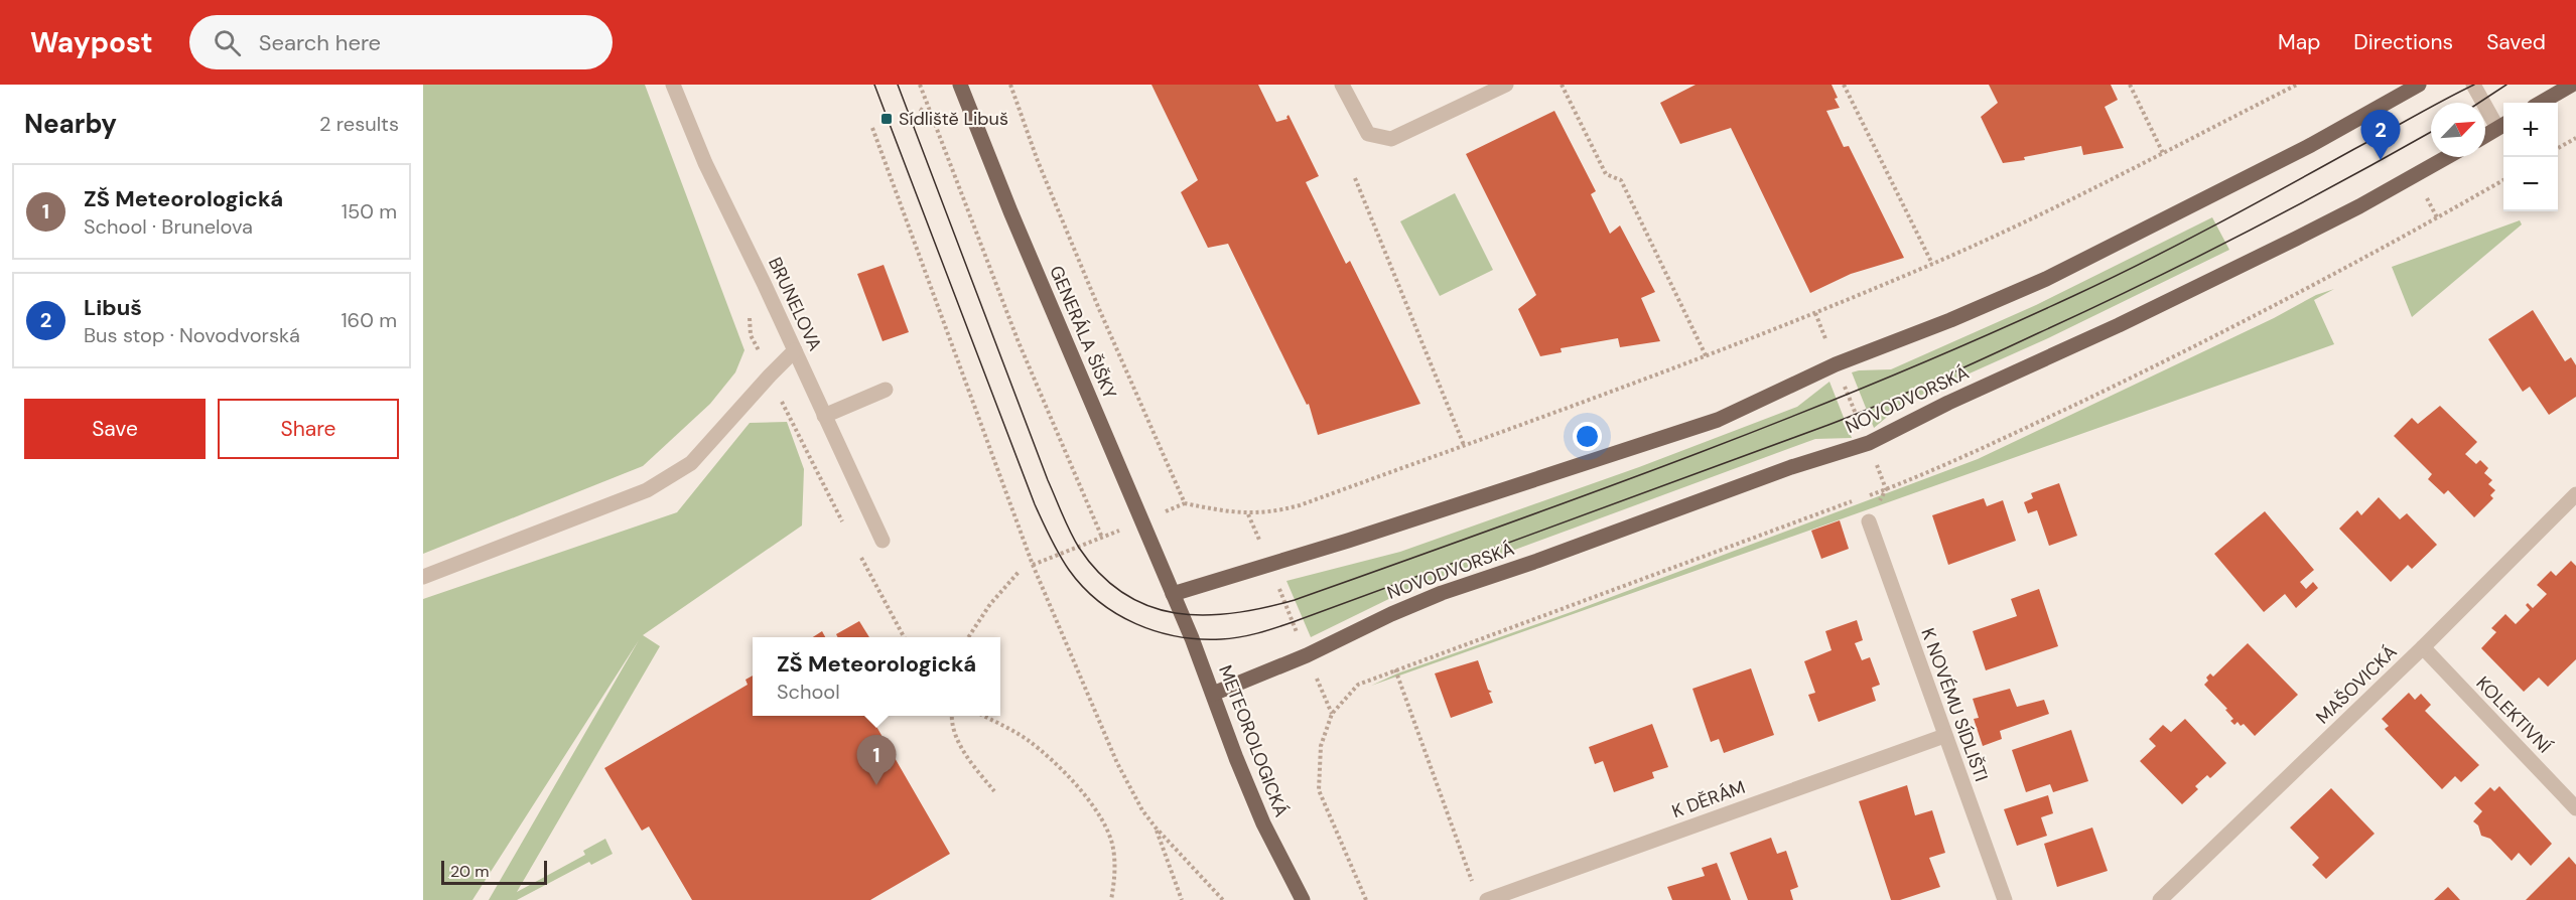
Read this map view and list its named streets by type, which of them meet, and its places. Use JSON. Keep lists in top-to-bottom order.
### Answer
{
  "streets": {
    "main road": ["GENERÁLA ŠIŠKY", "NOVODVORSKÁ", "METEOROLOGICKÁ"],
    "street": [
      "BRUNELOVA",
      "MAŠOVICKÁ",
      "K NOVÉMU SÍDLIŠTI",
      "KOLEKTIVNÍ",
      "K DĚRÁM"
    ]
  },
  "crossings": [
    ["GENERÁLA ŠIŠKY", "METEOROLOGICKÁ"],
    ["NOVODVORSKÁ", "METEOROLOGICKÁ"],
    ["MAŠOVICKÁ", "KOLEKTIVNÍ"],
    ["K NOVÉMU SÍDLIŠTI", "K DĚRÁM"]
  ],
  "places": {
    "transit": ["Sídliště Libuš"]
  },
  "scale_bar": "20 m",
  "north": "top right",
  "page": {
    "header": "Waypost",
    "search": "Search here",
    "nav": ["Map", "Directions", "Saved"],
    "heading": ["Nearby", "2 results"],
    "map_buttons": ["+", "−"],
    "pins": ["2", "1"],
    "list": [
      {
        "mark": "1",
        "name": "ZŠ Meteorologická",
        "note": "School · Brunelova",
        "value": "150 m"
      },
      {
        "mark": "2",
        "name": "Libuš",
        "note": "Bus stop · Novodvorská",
        "value": "160 m"
      }
    ],
    "buttons": ["Save", "Share"],
    "popup": ["ZŠ Meteorologická", "School"],
    "scale": "20 m"
  }
}
